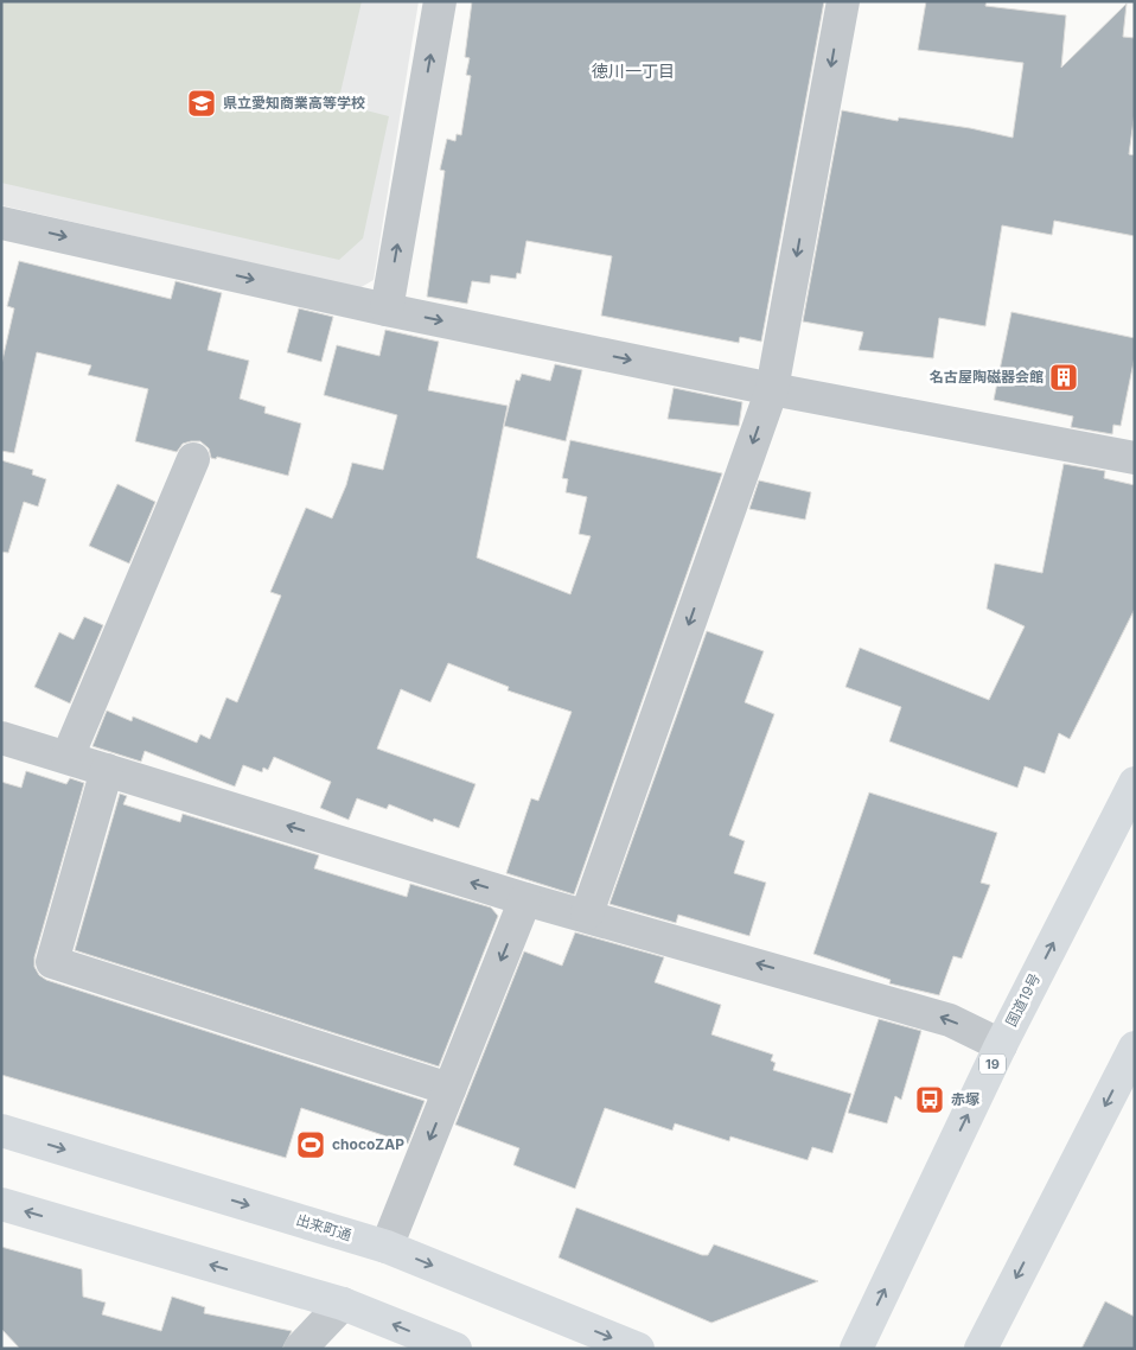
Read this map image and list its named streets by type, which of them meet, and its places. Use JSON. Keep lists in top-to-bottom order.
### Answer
{
  "streets": {
    "main road": ["国道19号", "19", "出来町通"]
  },
  "districts": ["徳川一丁目"],
  "places": {
    "school or university": ["県立愛知商業高等学校"],
    "building": ["名古屋陶磁器会館"],
    "bus stop": ["赤塚"],
    "sports": ["chocoZAP"]
  }
}
